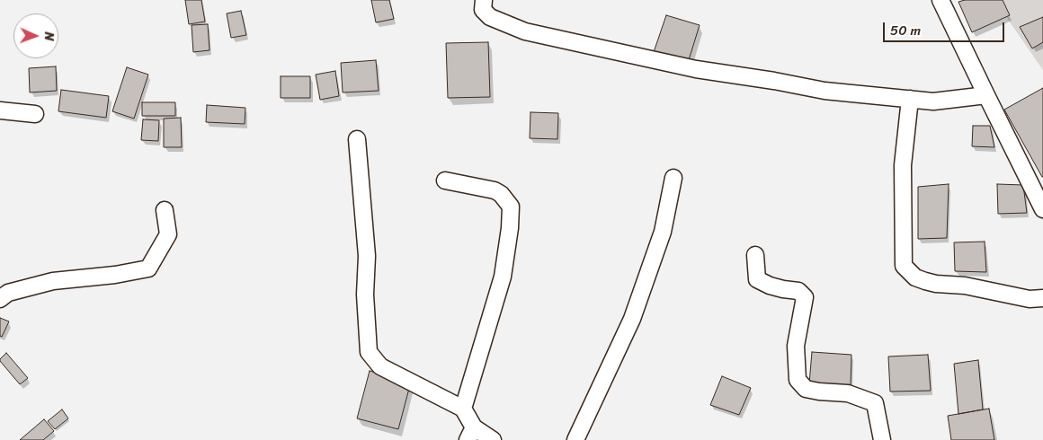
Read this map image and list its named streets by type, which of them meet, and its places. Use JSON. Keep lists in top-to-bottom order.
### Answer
{
  "scale_bar": "50 m",
  "north": "right"
}
